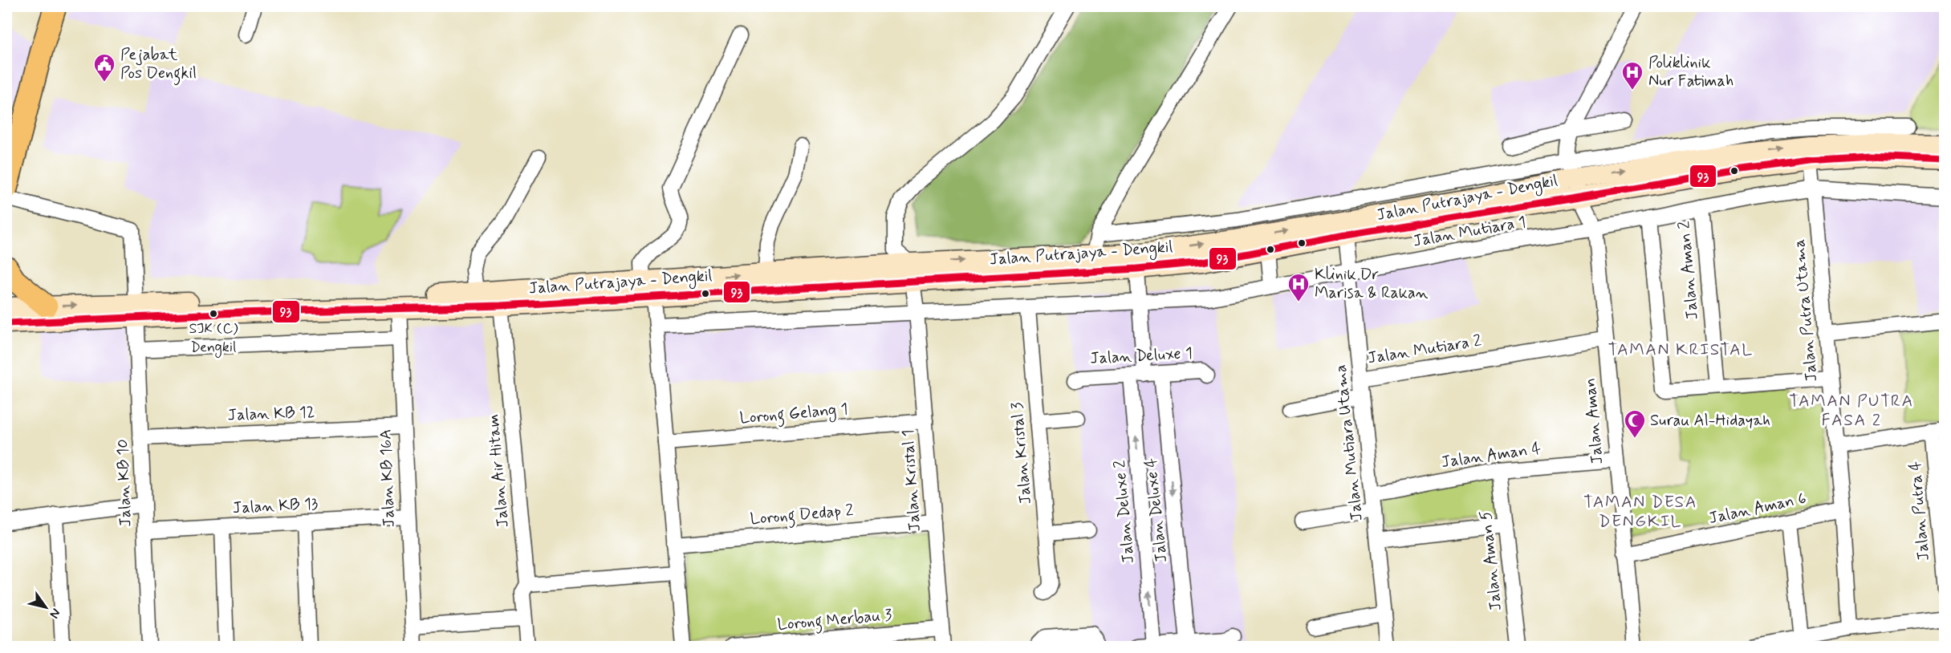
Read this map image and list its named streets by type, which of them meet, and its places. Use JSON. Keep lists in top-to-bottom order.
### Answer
{
  "streets": {
    "main road": ["Jalan Putrajaya - Dengkil"],
    "street": [
      "Jalan Mutiara 1",
      "Jalan Aman 2",
      "Jalan Putra Utama",
      "Jalan Mutiara 2",
      "Jalan Deluxe 1",
      "Jalan KB 12",
      "Lorong Gelang 1",
      "Jalan Aman",
      "Jalan Mutiara Utama",
      "Jalan Kristal 3",
      "Jalan Aman 4",
      "Jalan Air Hitam",
      "Jalan KB 16A",
      "Jalan Kristal 1",
      "Jalan KB 10",
      "Jalan KB 13",
      "Jalan Aman 6",
      "Jalan Deluxe 4",
      "Jalan Putra 4",
      "Jalan Deluxe 2",
      "Lorong Dedap 2",
      "Jalan Aman 5",
      "Lorong Merbau 3"
    ]
  },
  "crossings": [
    ["Jalan Putrajaya - Dengkil", "Jalan Putra Utama"],
    ["Jalan Putrajaya - Dengkil", "Jalan Aman"],
    ["Jalan Putrajaya - Dengkil", "Jalan Mutiara Utama"],
    ["Jalan Putrajaya - Dengkil", "Jalan Air Hitam"],
    ["Jalan Putrajaya - Dengkil", "Jalan Kristal 1"],
    ["Jalan Putrajaya - Dengkil", "Jalan Deluxe 2"],
    ["Jalan Mutiara 1", "Jalan Aman 2"],
    ["Jalan Mutiara 1", "Jalan Putra Utama"],
    ["Jalan Mutiara 1", "Jalan Aman"],
    ["Jalan Mutiara 1", "Jalan Mutiara Utama"],
    ["Jalan Mutiara 1", "Jalan Kristal 3"],
    ["Jalan Mutiara 1", "Jalan Kristal 1"],
    ["Jalan Mutiara 1", "Jalan Deluxe 2"],
    ["Jalan Putra Utama", "Jalan Aman 6"],
    ["Jalan Mutiara 2", "Jalan Aman"],
    ["Jalan Mutiara 2", "Jalan Mutiara Utama"],
    ["Jalan Deluxe 1", "Jalan Deluxe 4"],
    ["Jalan Deluxe 1", "Jalan Deluxe 2"],
    ["Jalan KB 12", "Jalan KB 16A"],
    ["Jalan KB 12", "Jalan KB 10"],
    ["Lorong Gelang 1", "Jalan Kristal 1"],
    ["Jalan Aman", "Jalan Aman 4"],
    ["Jalan Aman", "Jalan Aman 6"],
    ["Jalan Mutiara Utama", "Jalan Aman 4"],
    ["Jalan Aman 4", "Jalan Aman 5"],
    ["Jalan KB 16A", "Jalan KB 13"],
    ["Jalan Kristal 1", "Lorong Dedap 2"],
    ["Jalan Kristal 1", "Lorong Merbau 3"],
    ["Jalan KB 10", "Jalan KB 13"]
  ],
  "one_way": ["Jalan Deluxe 4", "Jalan Deluxe 2"],
  "districts": ["TAMAN KRISTAL", "TAMAN PUTRA FASA 2", "TAMAN DESA DENGKIL"],
  "places": {
    "public building": ["Pejabat Pos Dengkil"],
    "hospital": ["Poliklinik Nur Fatimah", "Klinik Dr Marisa & Rakan"],
    "other": ["SJK (C) Dengkil"],
    "mosque": ["Surau Al-Hidayah"]
  },
  "lines": ["transit line 93"],
  "north": "bottom right"
}
